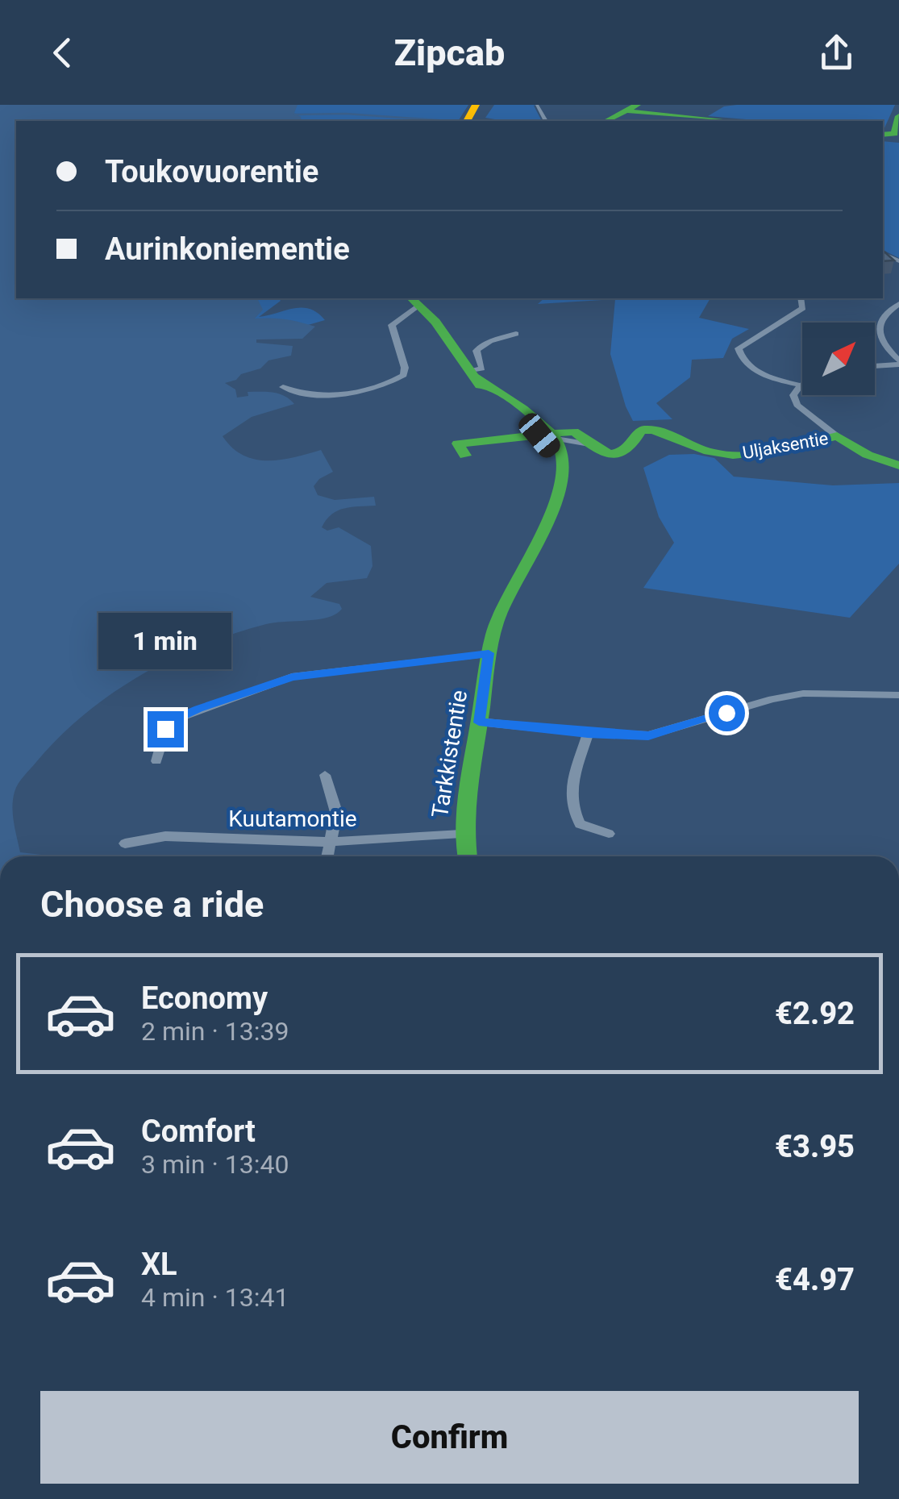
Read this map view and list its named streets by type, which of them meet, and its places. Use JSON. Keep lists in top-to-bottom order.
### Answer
{
  "streets": {
    "street": ["Uljaksentie", "Tarkkistentie", "Kuutamontie"]
  },
  "crossings": [
    ["Uljaksentie", "Tarkkistentie"],
    ["Tarkkistentie", "Kuutamontie"]
  ],
  "north": "top right",
  "page": {
    "header": "Zipcab",
    "banner": ["Toukovuorentie", "Aurinkoniementie"],
    "bubble": "1 min",
    "heading": "Choose a ride",
    "list": [
      {
        "name": "Economy",
        "note": "2 min · 13:39",
        "value": "€2.92"
      },
      {
        "name": "Comfort",
        "note": "3 min · 13:40",
        "value": "€3.95"
      },
      {
        "name": "XL",
        "note": "4 min · 13:41",
        "value": "€4.97"
      }
    ],
    "buttons": "Confirm"
  }
}
